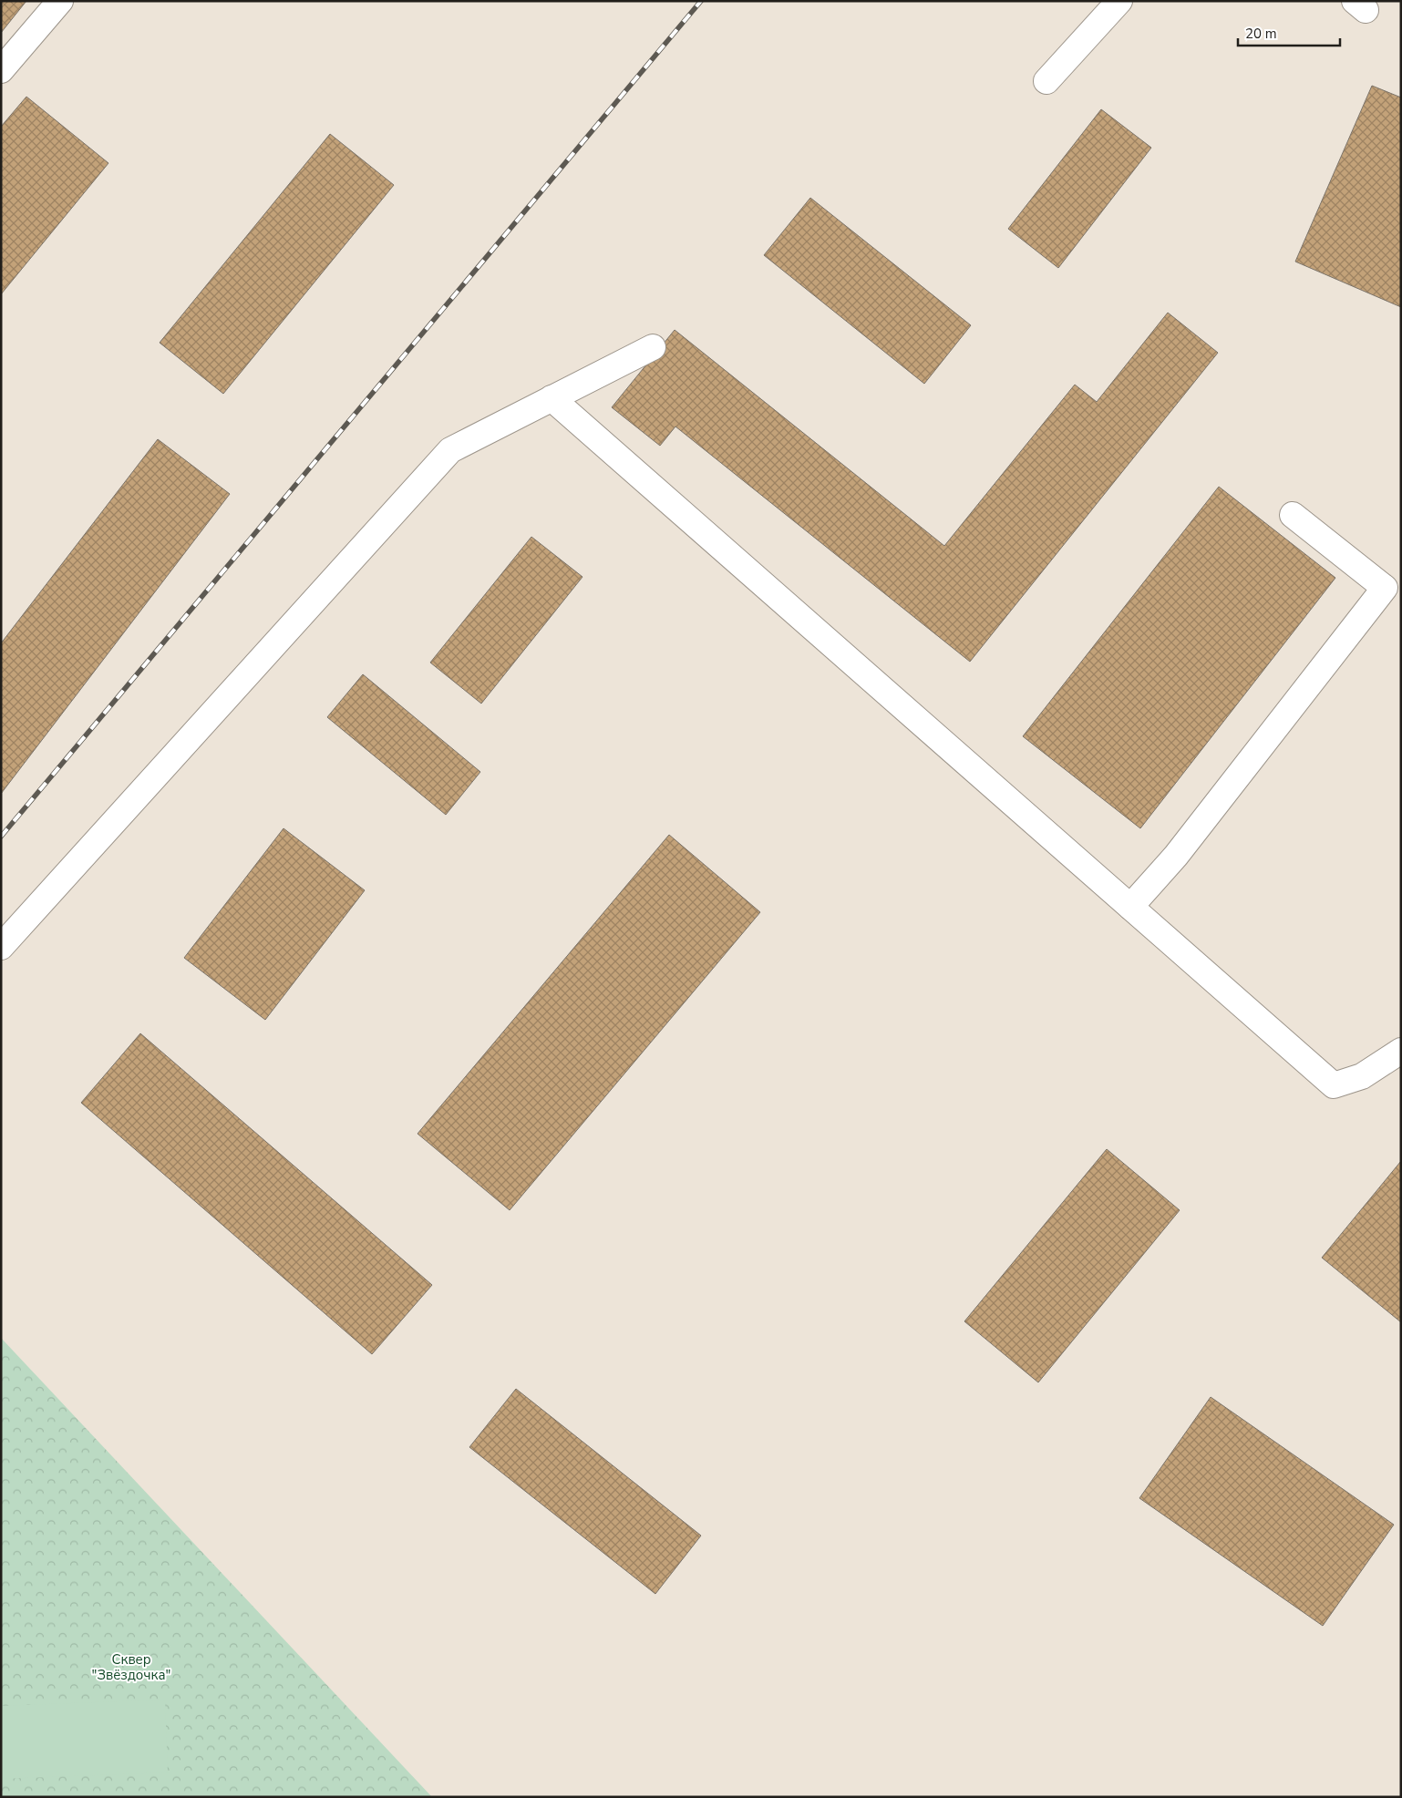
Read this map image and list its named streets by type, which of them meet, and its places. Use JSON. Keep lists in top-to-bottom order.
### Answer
{
  "parks": ["Сквер \"Звёздочка\""],
  "scale_bar": "20 m"
}
